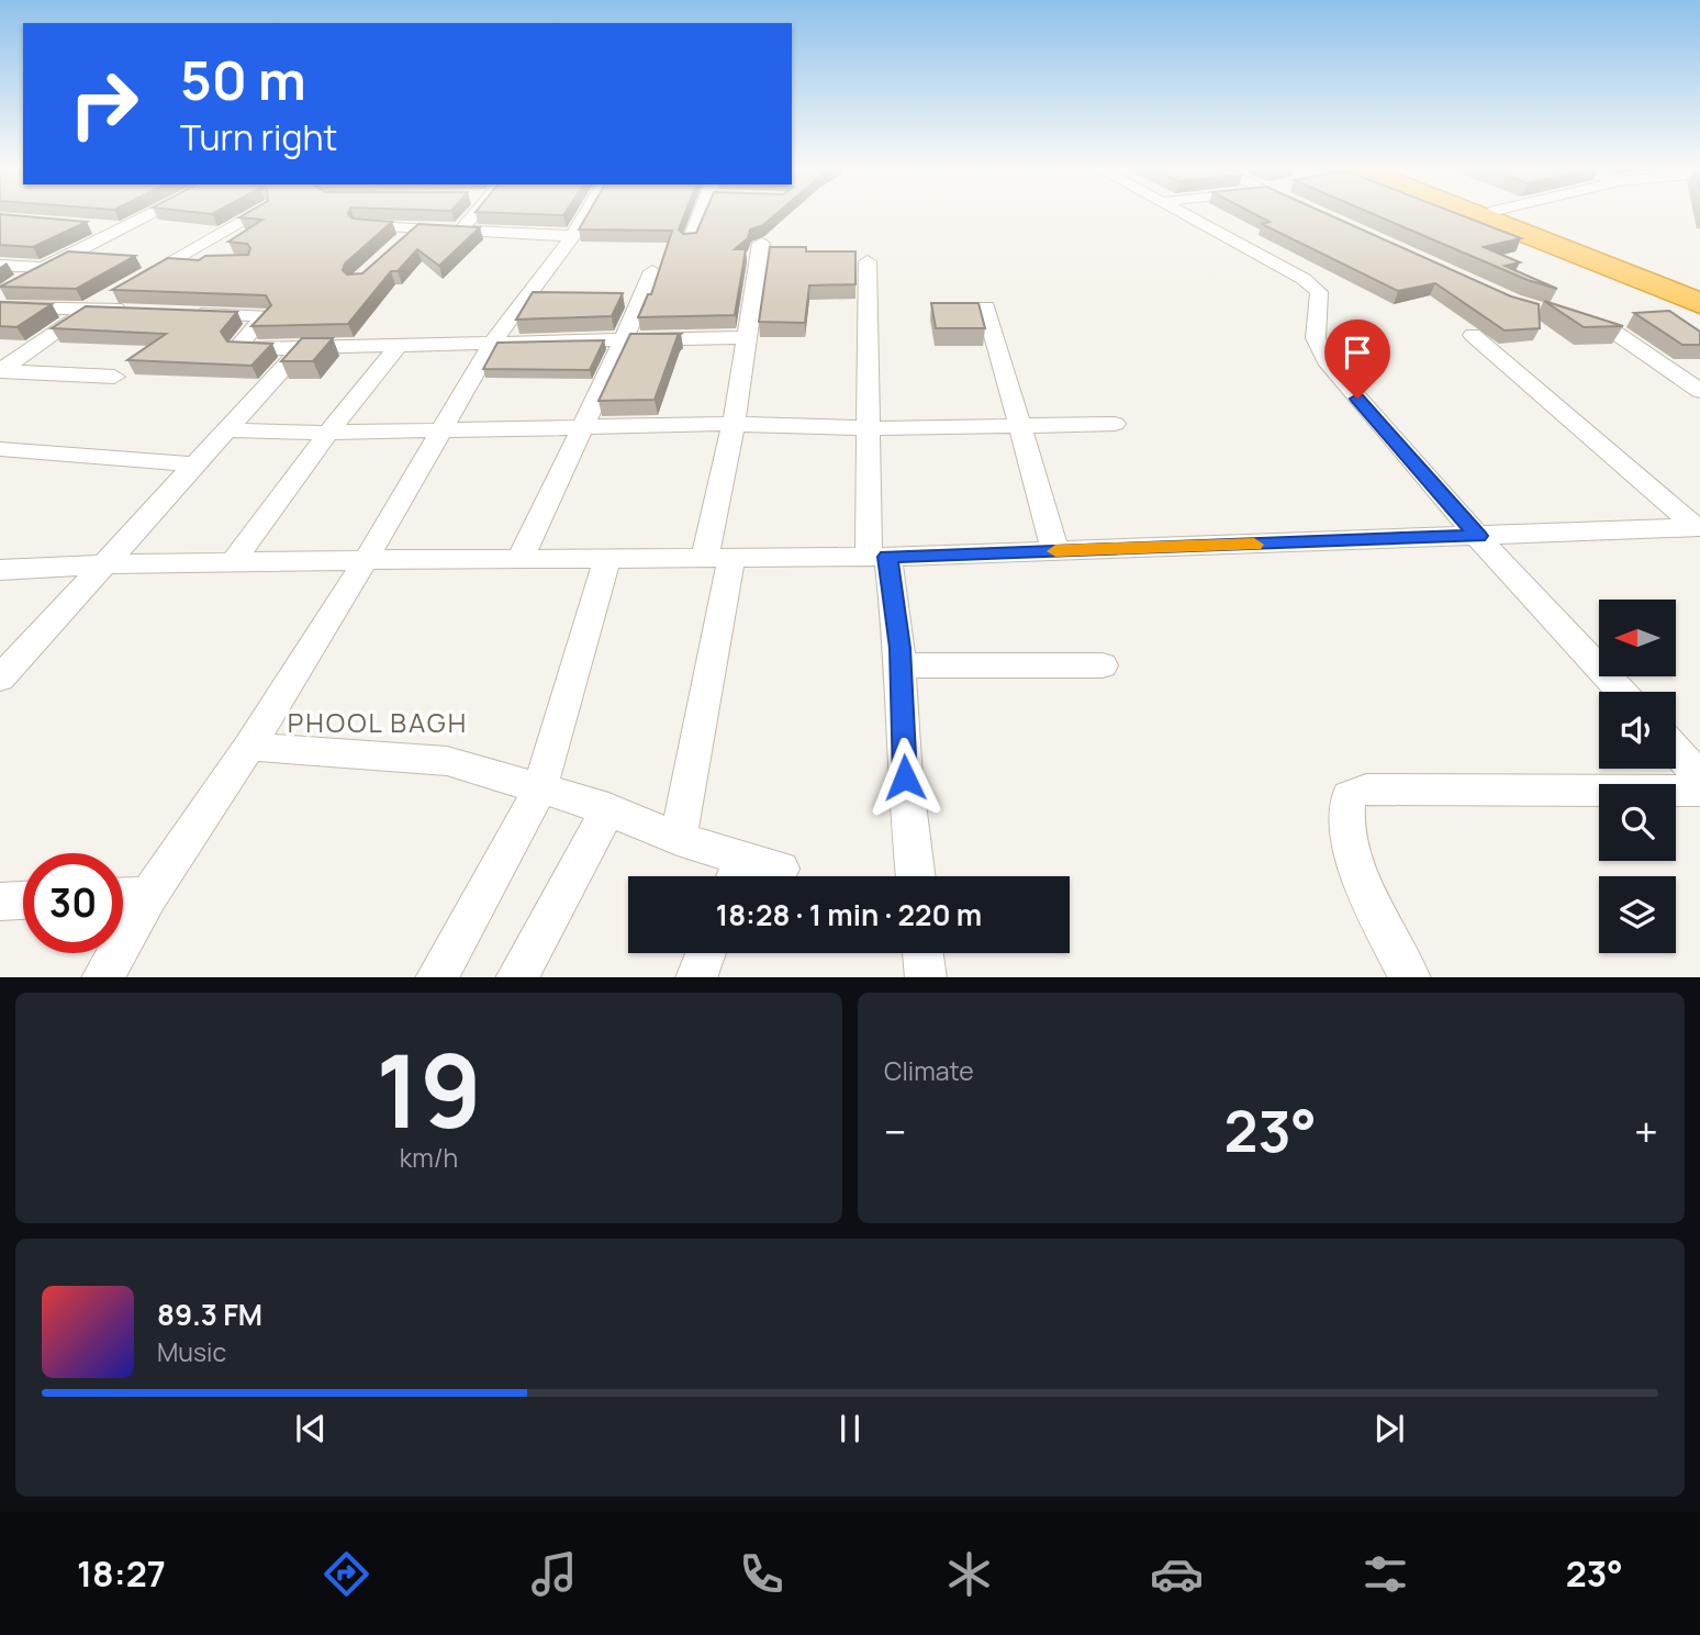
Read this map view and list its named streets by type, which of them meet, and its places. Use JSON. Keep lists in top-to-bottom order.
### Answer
{
  "districts": ["PHOOL BAGH"],
  "north": "left",
  "page": {
    "turn": ["50 m", "Turn right"],
    "limit": "30",
    "trip": "18:28 · 1 min · 220 m",
    "tile": [
      ["19", "km/h"],
      "Climate"
    ],
    "heat": ["−", "23°", "+"],
    "song": ["89.3 FM", "Music"],
    "tabs": ["18:27", "23°"]
  }
}
